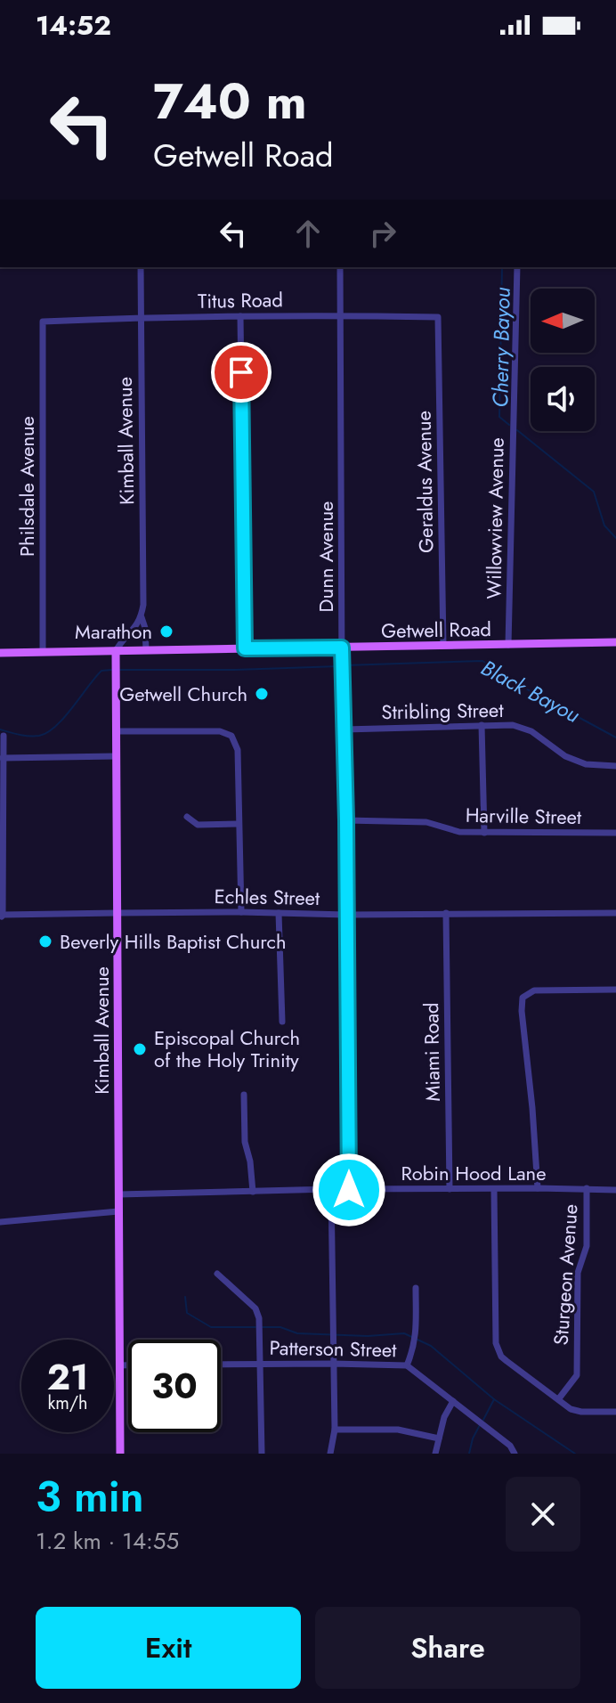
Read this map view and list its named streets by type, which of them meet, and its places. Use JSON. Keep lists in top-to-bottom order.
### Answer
{
  "streets": {
    "main road": ["Kimball Avenue", "Getwell Road"],
    "street": [
      "Titus Road",
      "Geraldus Avenue",
      "Philsdale Avenue",
      "Willowview Avenue",
      "Dunn Avenue",
      "Stribling Street",
      "Harville Street",
      "Echles Street",
      "Miami Road",
      "Robin Hood Lane",
      "Sturgeon Avenue",
      "Patterson Street"
    ]
  },
  "crossings": [
    ["Titus Road", "Kimball Avenue"],
    ["Titus Road", "Geraldus Avenue"],
    ["Titus Road", "Philsdale Avenue"],
    ["Titus Road", "Dunn Avenue"],
    ["Kimball Avenue", "Getwell Road"],
    ["Kimball Avenue", "Echles Street"],
    ["Kimball Avenue", "Robin Hood Lane"],
    ["Geraldus Avenue", "Getwell Road"],
    ["Philsdale Avenue", "Getwell Road"],
    ["Willowview Avenue", "Getwell Road"],
    ["Dunn Avenue", "Getwell Road"],
    ["Dunn Avenue", "Stribling Street"],
    ["Dunn Avenue", "Harville Street"],
    ["Dunn Avenue", "Echles Street"],
    ["Dunn Avenue", "Robin Hood Lane"],
    ["Echles Street", "Miami Road"],
    ["Miami Road", "Robin Hood Lane"],
    ["Robin Hood Lane", "Sturgeon Avenue"]
  ],
  "water": ["Cherry Bayou", "Black Bayou"],
  "places": [
    "Marathon",
    "Getwell Church",
    "Beverly Hills Baptist Church",
    "Episcopal Church of the Holy Trinity"
  ],
  "north": "left",
  "page": {
    "status": "14:52",
    "turn": ["740 m", "Getwell Road"],
    "speed": "21 km/h",
    "limit": "30",
    "heading": ["3 min", "1.2 km · 14:55"],
    "buttons": ["Exit", "Share"]
  }
}
